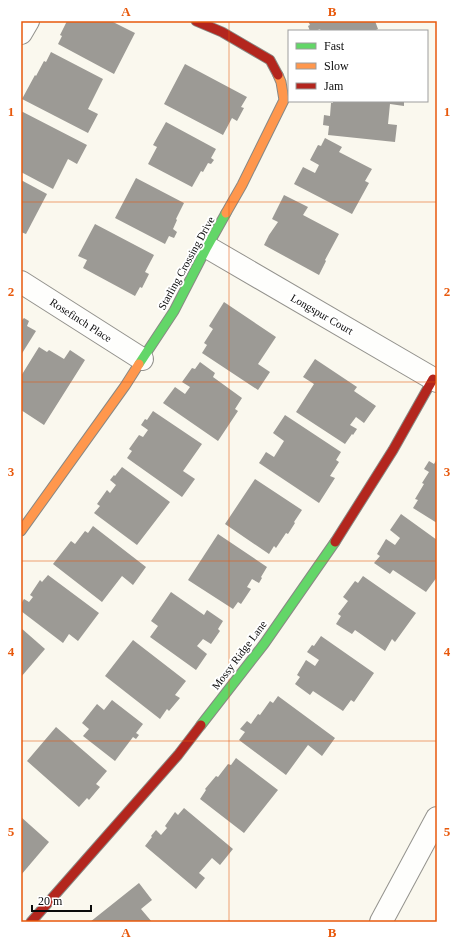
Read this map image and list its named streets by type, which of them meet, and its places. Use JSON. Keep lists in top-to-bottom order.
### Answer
{
  "streets": {
    "street": [
      "Starling Crossing Drive",
      "Longspur Court",
      "Rosefinch Place",
      "Mossy Ridge Lane"
    ]
  },
  "crossings": [
    ["Starling Crossing Drive", "Longspur Court"],
    ["Starling Crossing Drive", "Rosefinch Place"],
    ["Longspur Court", "Mossy Ridge Lane"]
  ],
  "legend": ["Fast", "Slow", "Jam"],
  "scale_bar": "20 m",
  "grid": {
    "columns": ["A", "B"],
    "rows": [
      "1",
      "2",
      "3",
      "4",
      "5"
    ]
  }
}
